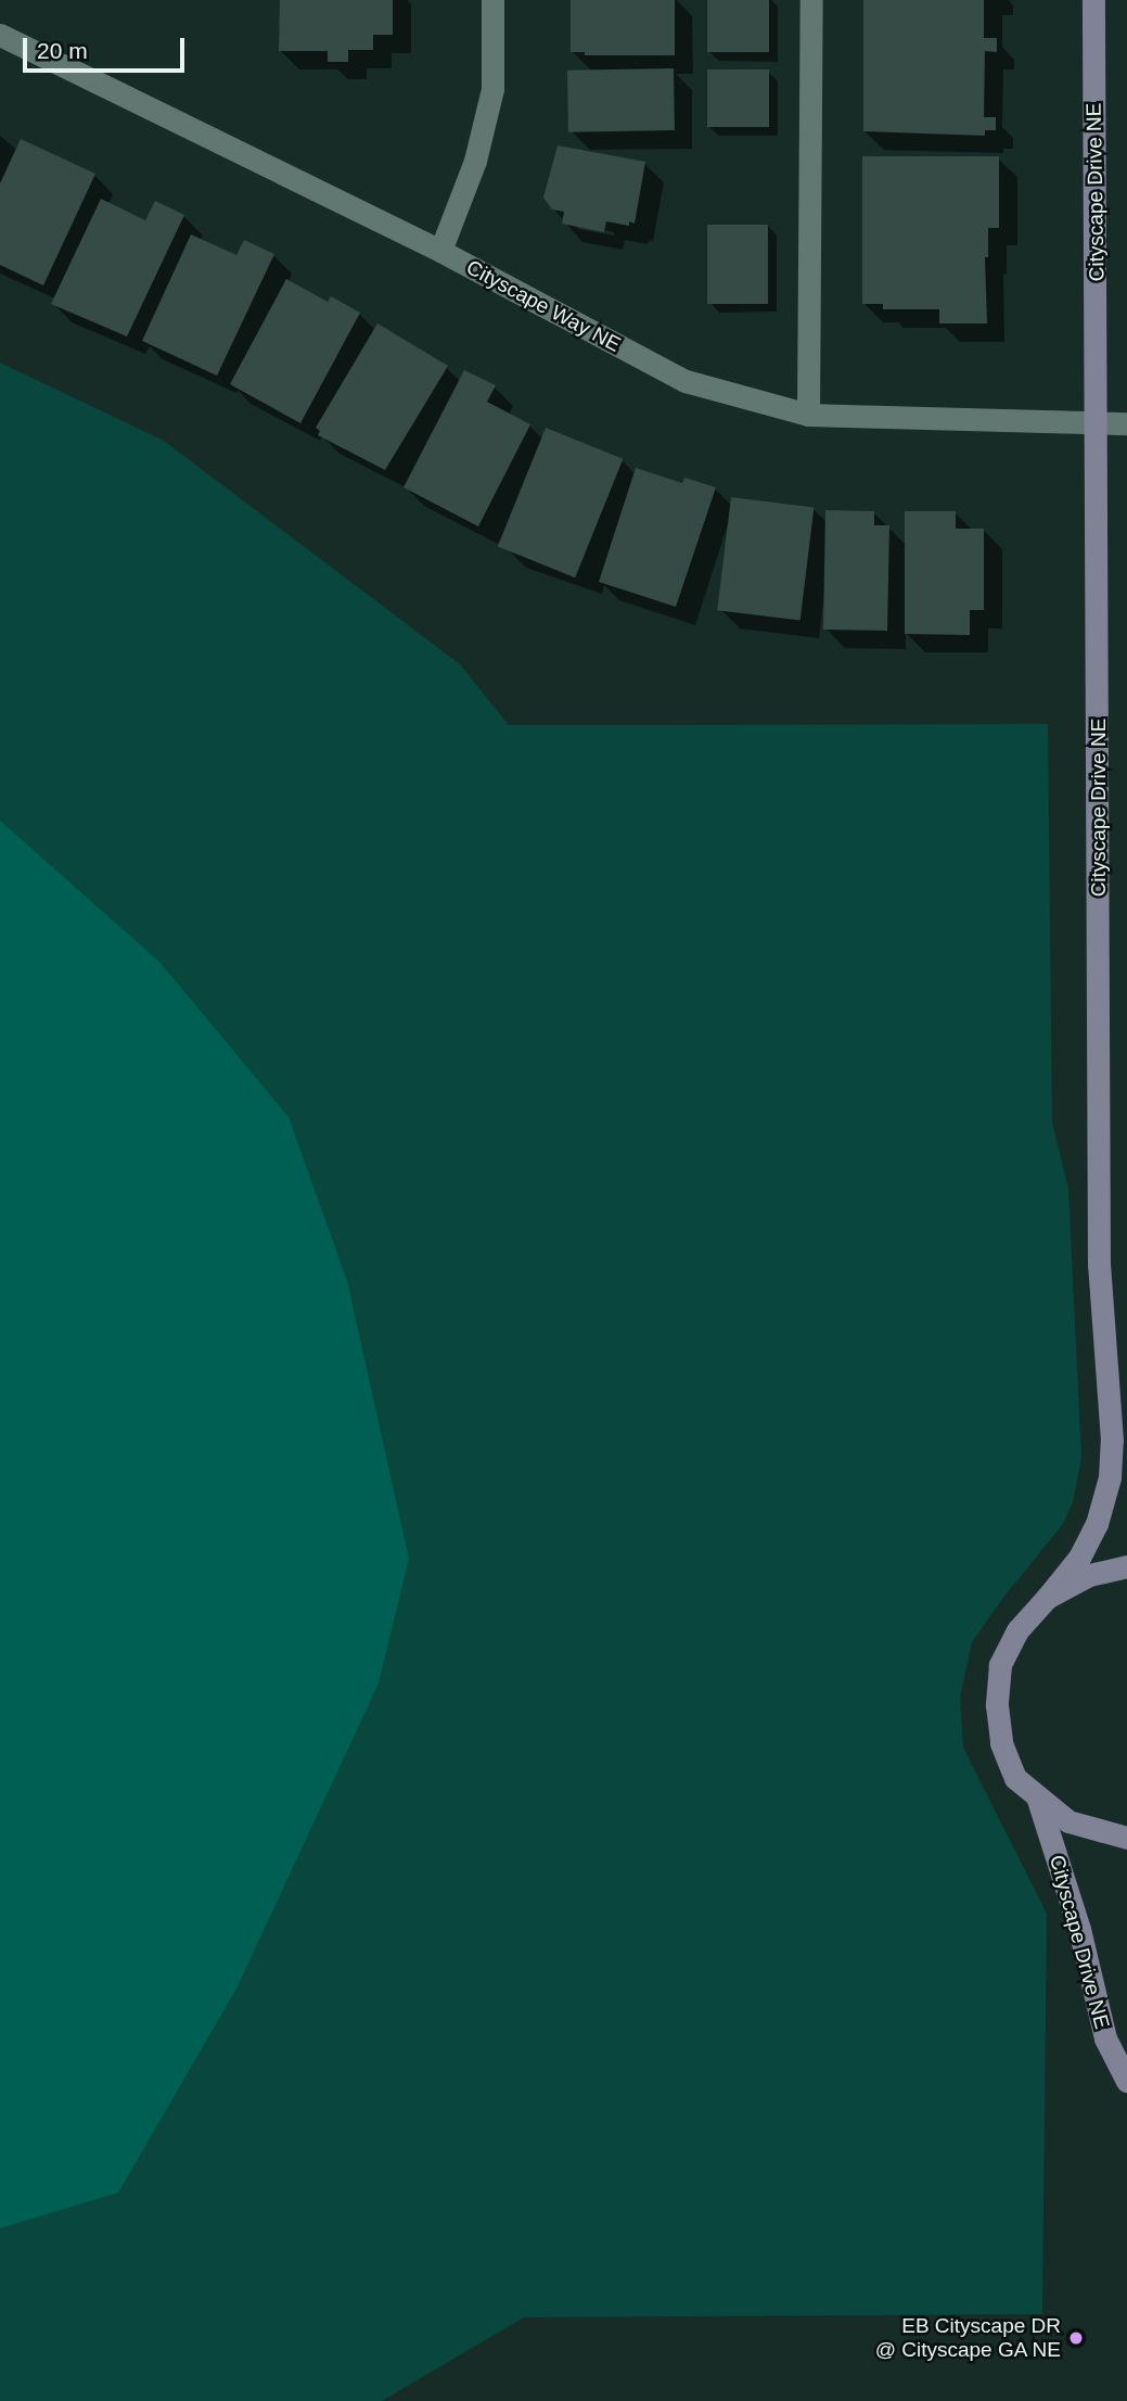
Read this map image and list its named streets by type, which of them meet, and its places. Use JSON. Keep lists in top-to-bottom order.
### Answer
{
  "streets": {
    "street": ["Cityscape Drive NE", "Cityscape Way NE"]
  },
  "crossings": [
    ["Cityscape Drive NE", "Cityscape Way NE"]
  ],
  "places": ["EB Cityscape DR @ Cityscape GA NE"],
  "scale_bar": "20 m"
}
